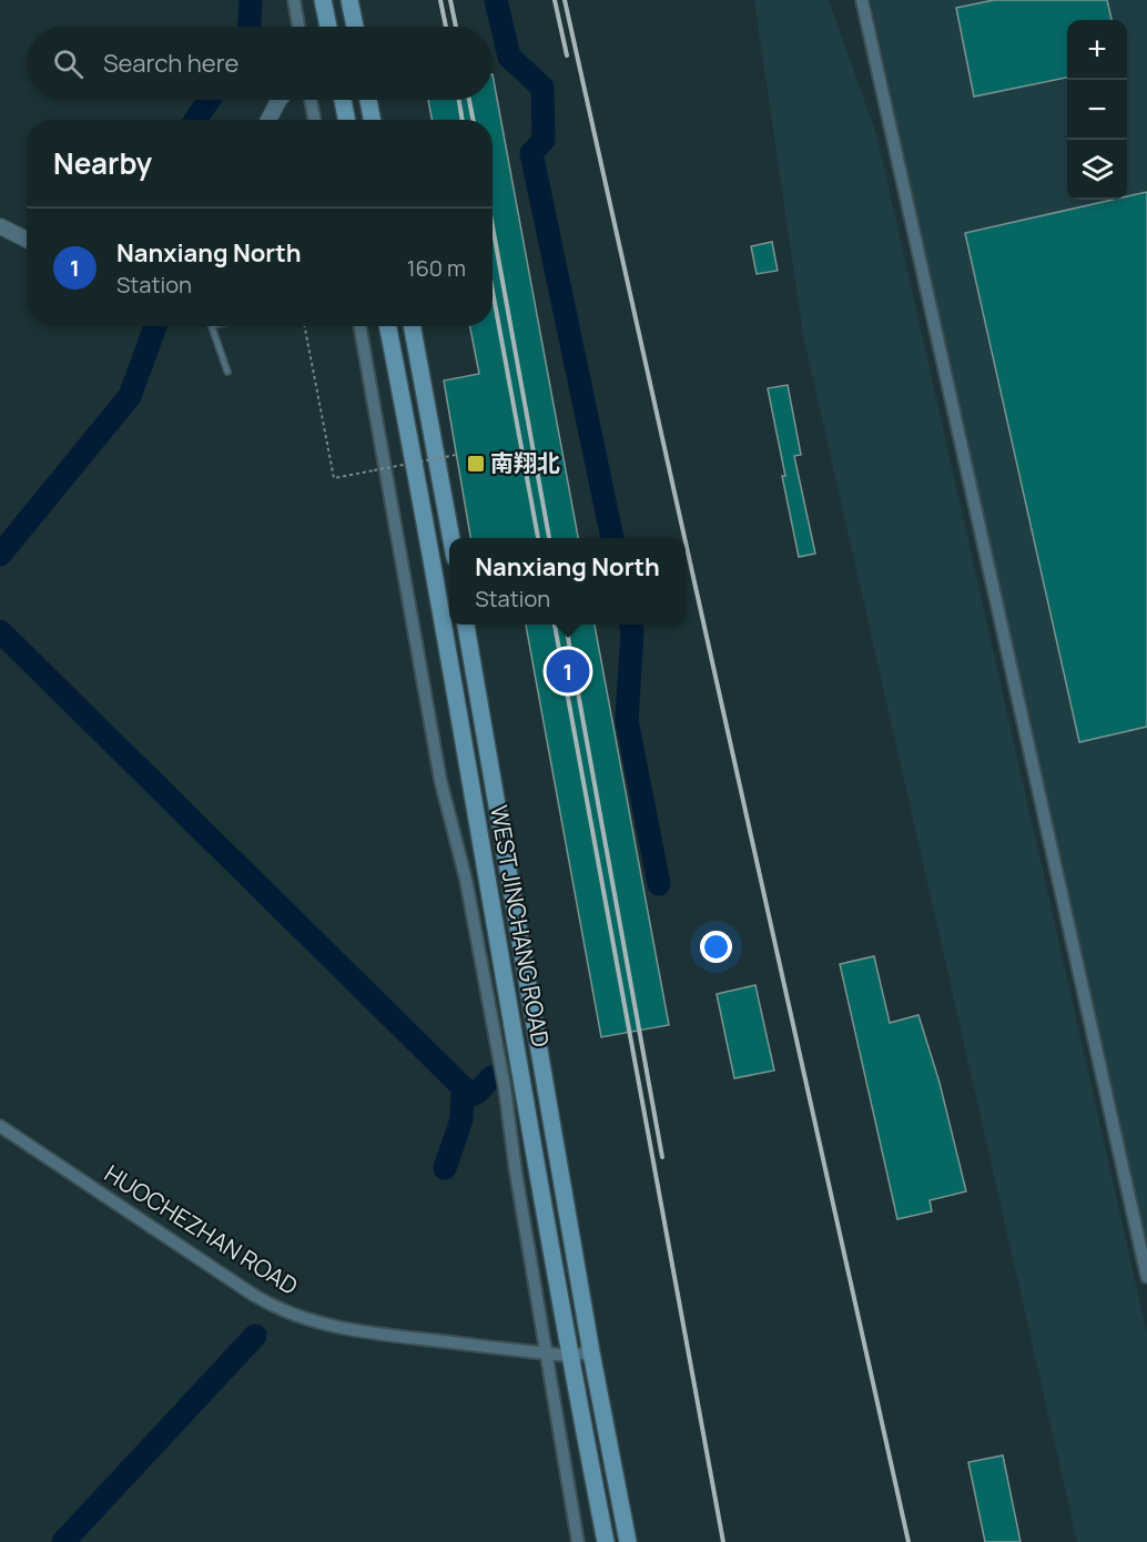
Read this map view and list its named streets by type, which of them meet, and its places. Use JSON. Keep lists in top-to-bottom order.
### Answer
{
  "streets": {
    "main road": ["WEST JINCHANG ROAD"],
    "street": ["HUOCHEZHAN ROAD"]
  },
  "crossings": [
    ["WEST JINCHANG ROAD", "HUOCHEZHAN ROAD"]
  ],
  "places": {
    "transit": ["南翔北"]
  },
  "page": {
    "map_buttons": ["+", "−"],
    "search": "Search here",
    "heading": "Nearby",
    "list": [
      {
        "mark": "1",
        "name": "Nanxiang North",
        "note": "Station",
        "value": "160 m"
      }
    ],
    "popup": ["Nanxiang North", "Station"],
    "pins": "1"
  }
}
